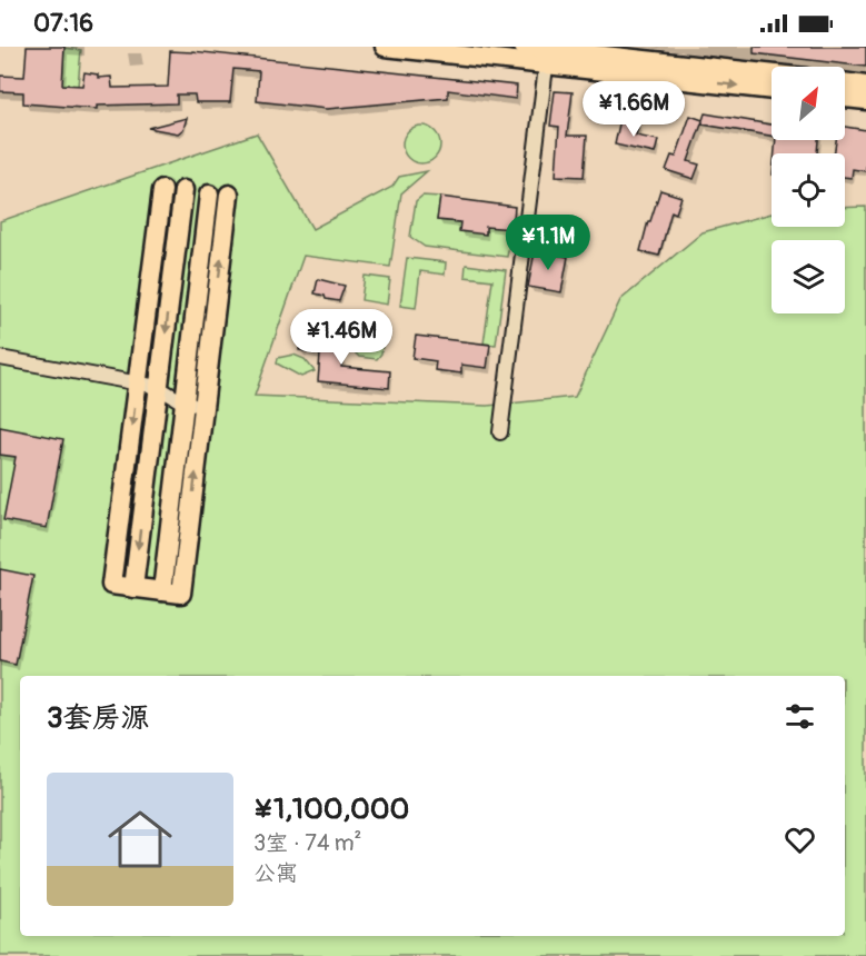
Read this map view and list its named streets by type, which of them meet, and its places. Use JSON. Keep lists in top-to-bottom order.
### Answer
{
  "north": "top right",
  "page": {
    "status": "07:16",
    "price": ["¥1.66M", "¥1.1M", "¥1.46M"],
    "heading": "3套房源",
    "list": [
      {
        "name": "¥1,100,000",
        "note": "3室 · 74 m² · 公寓"
      }
    ]
  }
}
